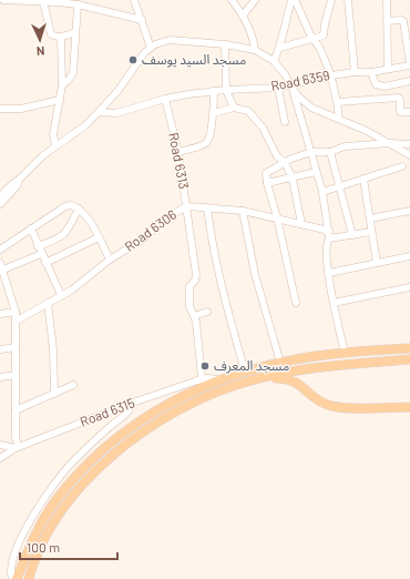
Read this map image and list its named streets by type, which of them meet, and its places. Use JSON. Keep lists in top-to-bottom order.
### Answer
{
  "streets": {
    "street": [
      "Road 6359",
      "Road 6313",
      "Road 6306",
      "Road 6315"
    ]
  },
  "crossings": [
    ["Road 6359", "Road 6313"],
    ["Road 6313", "Road 6306"],
    ["Road 6313", "Road 6315"]
  ],
  "places": ["مسجد السيد يوسف", "مسجد المعرف"],
  "scale_bar": "100 m",
  "north": "bottom"
}
